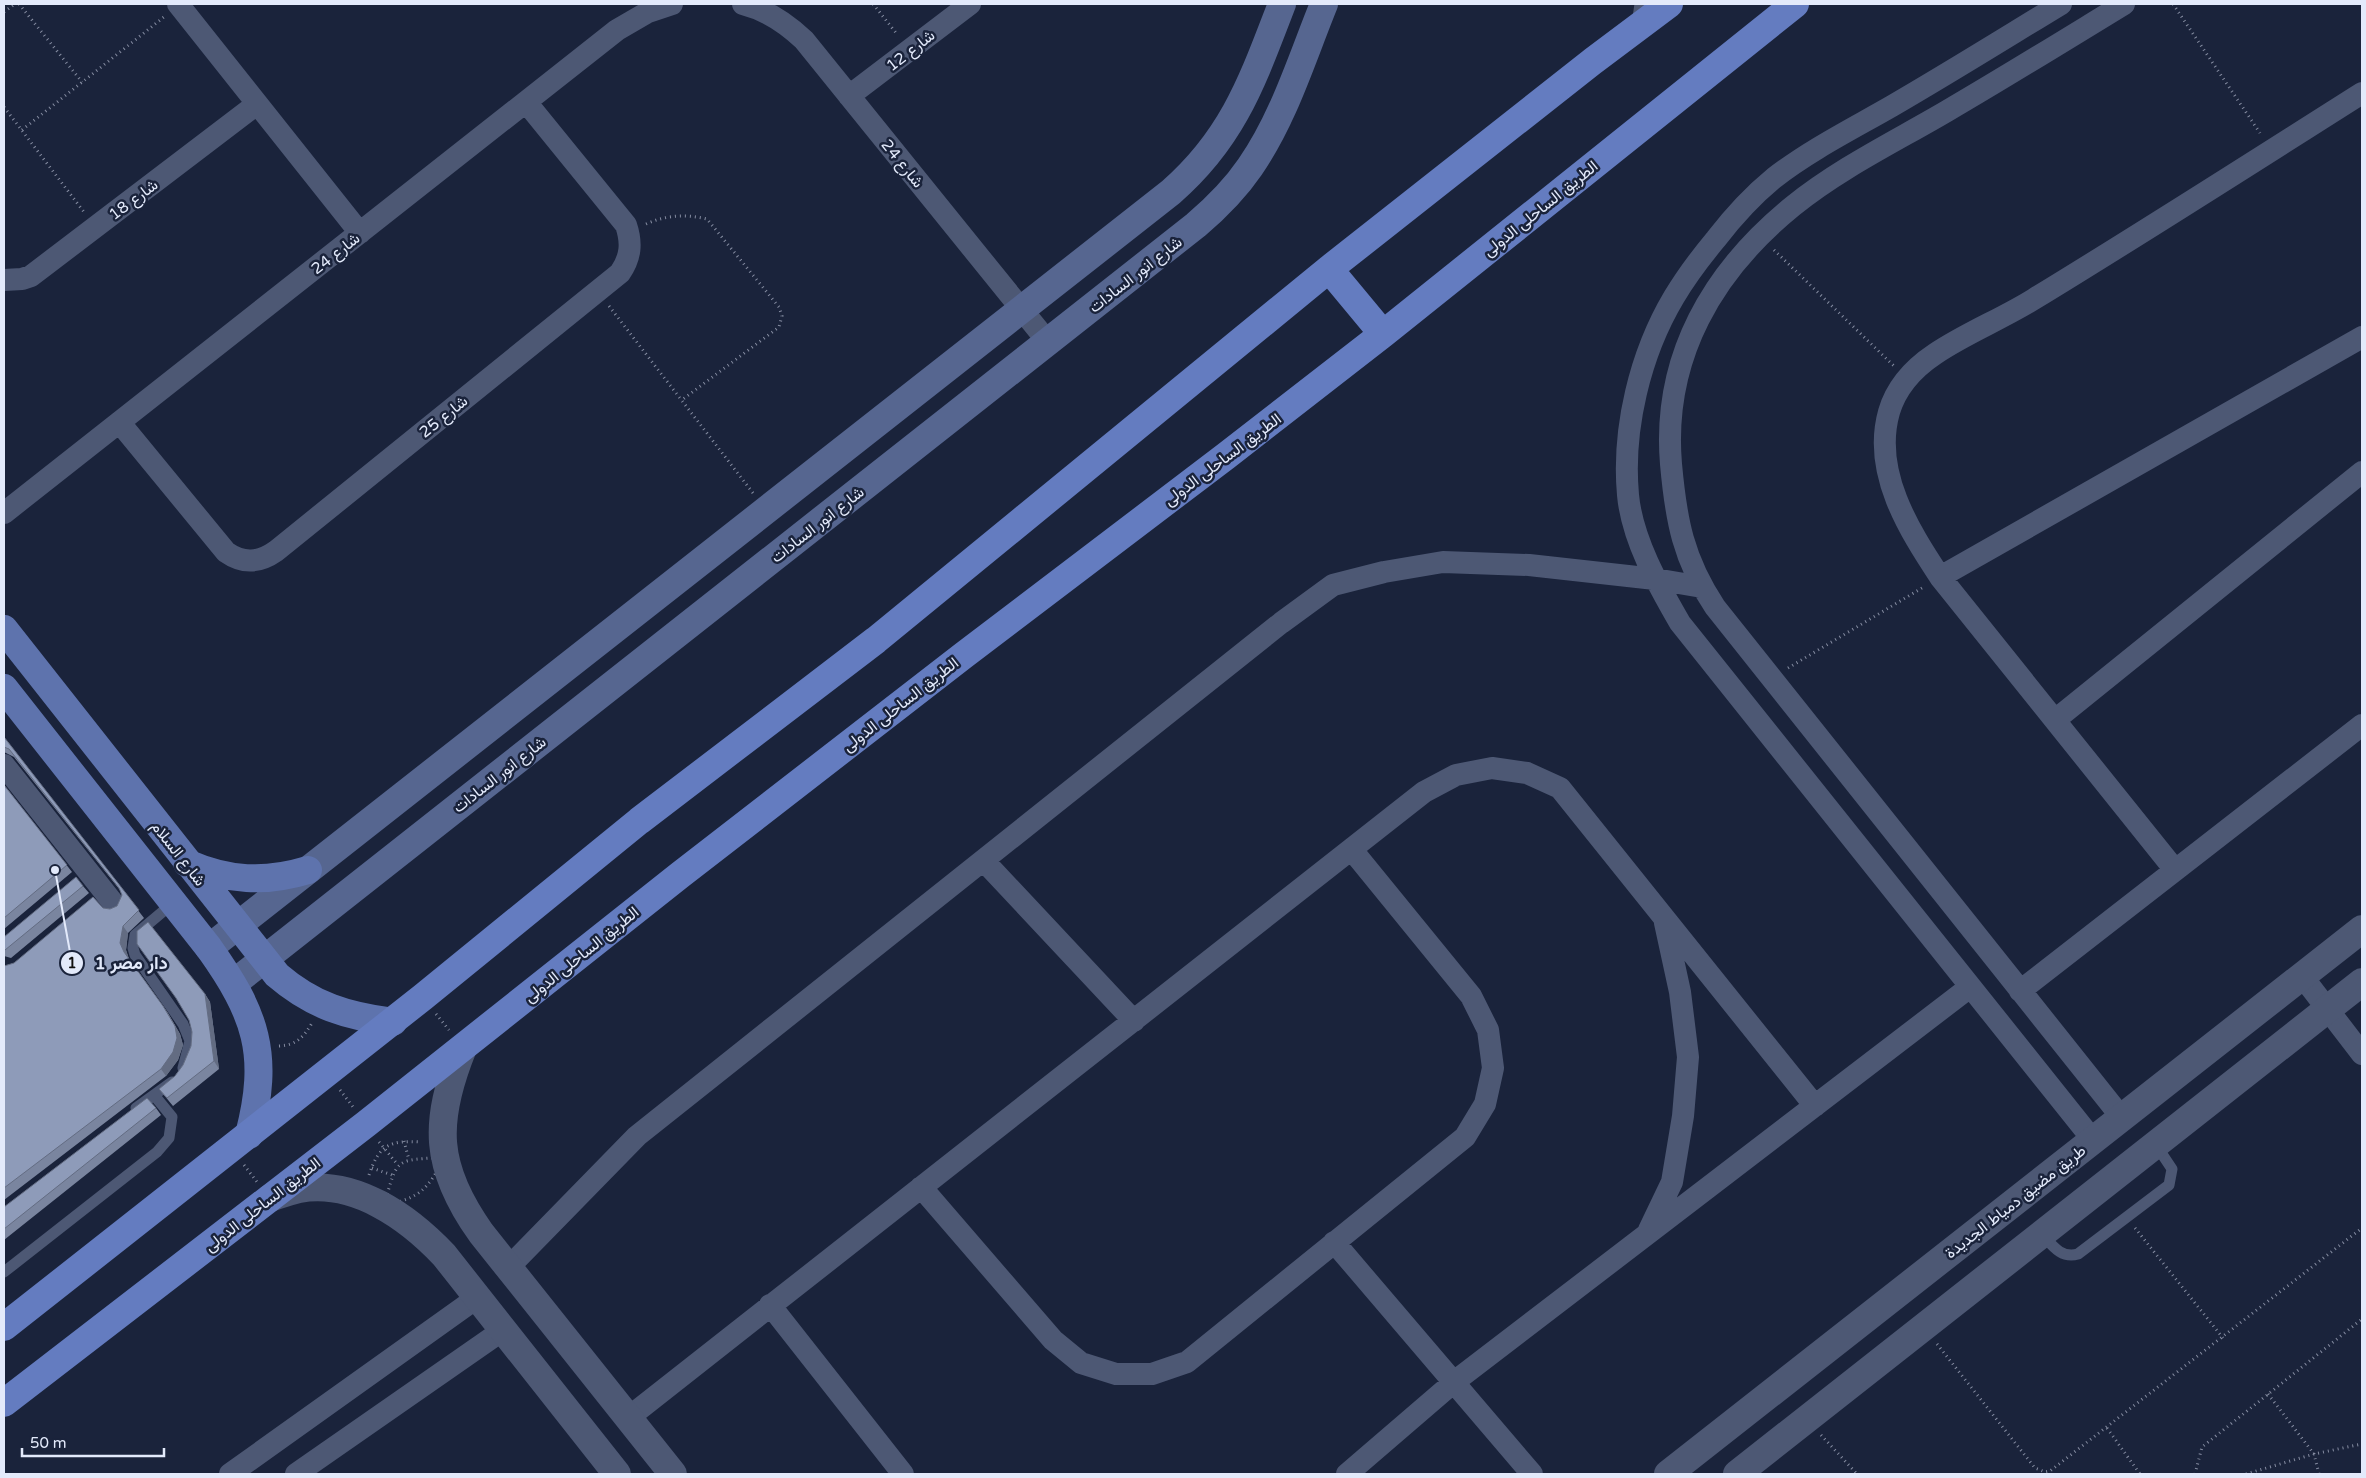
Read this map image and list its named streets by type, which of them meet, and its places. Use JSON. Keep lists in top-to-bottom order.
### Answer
{
  "streets": {
    "highway": ["الطريق الساحلى الدولى"],
    "main road": ["شارع انور السادات", "شارع السلام"],
    "street": [
      "شارع 12",
      "شارع 24",
      "شارع 18",
      "شارع 25",
      "طريق مضيق دمياط الجديدة"
    ]
  },
  "crossings": [
    ["شارع 12", "شارع 24"],
    ["شارع 24", "شارع انور السادات"],
    ["شارع 24", "شارع 25"],
    ["شارع انور السادات", "شارع السلام"]
  ],
  "places": ["دار مصر 1"],
  "scale_bar": "50 m"
}
